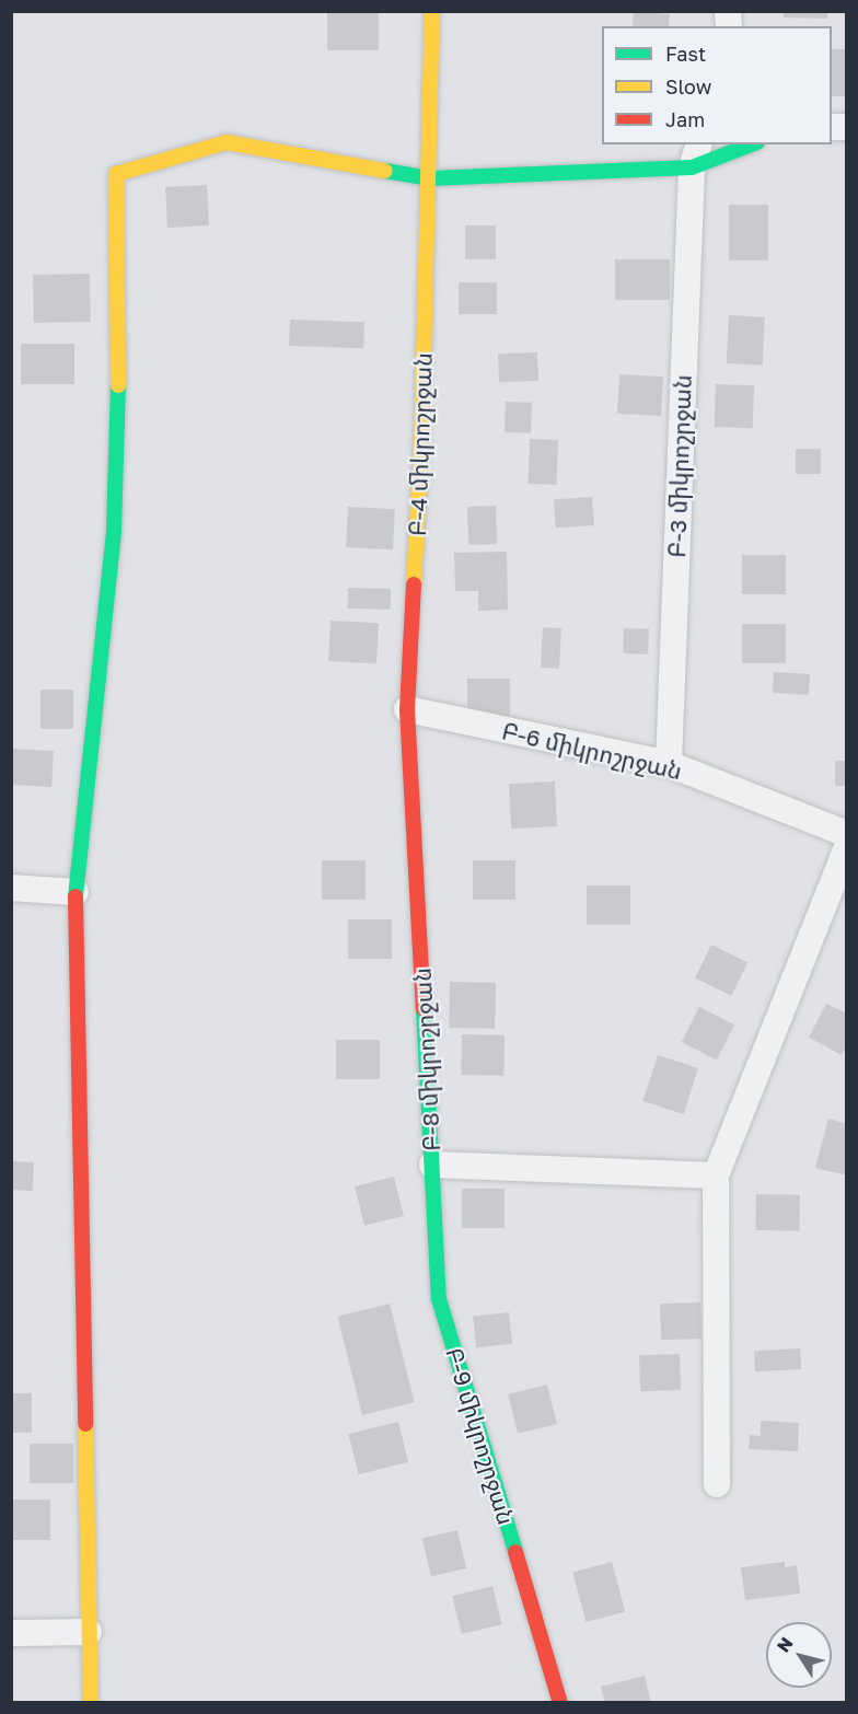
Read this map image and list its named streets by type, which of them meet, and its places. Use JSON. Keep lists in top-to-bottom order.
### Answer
{
  "streets": {
    "street": [
      "Բ-4 միկրոշրջան",
      "Բ-3 միկրոշրջան",
      "Բ-6 միկրոշրջան",
      "Բ-8 միկրոշրջան",
      "Բ-9 միկրոշրջան"
    ]
  },
  "crossings": [
    ["Բ-4 միկրոշրջան", "Բ-6 միկրոշրջան"],
    ["Բ-4 միկրոշրջան", "Բ-8 միկրոշրջան"],
    ["Բ-3 միկրոշրջան", "Բ-6 միկրոշրջան"],
    ["Բ-6 միկրոշրջան", "Բ-8 միկրոշրջան"],
    ["Բ-8 միկրոշրջան", "Բ-9 միկրոշրջան"]
  ],
  "legend": ["Fast", "Slow", "Jam"],
  "north": "top left"
}
